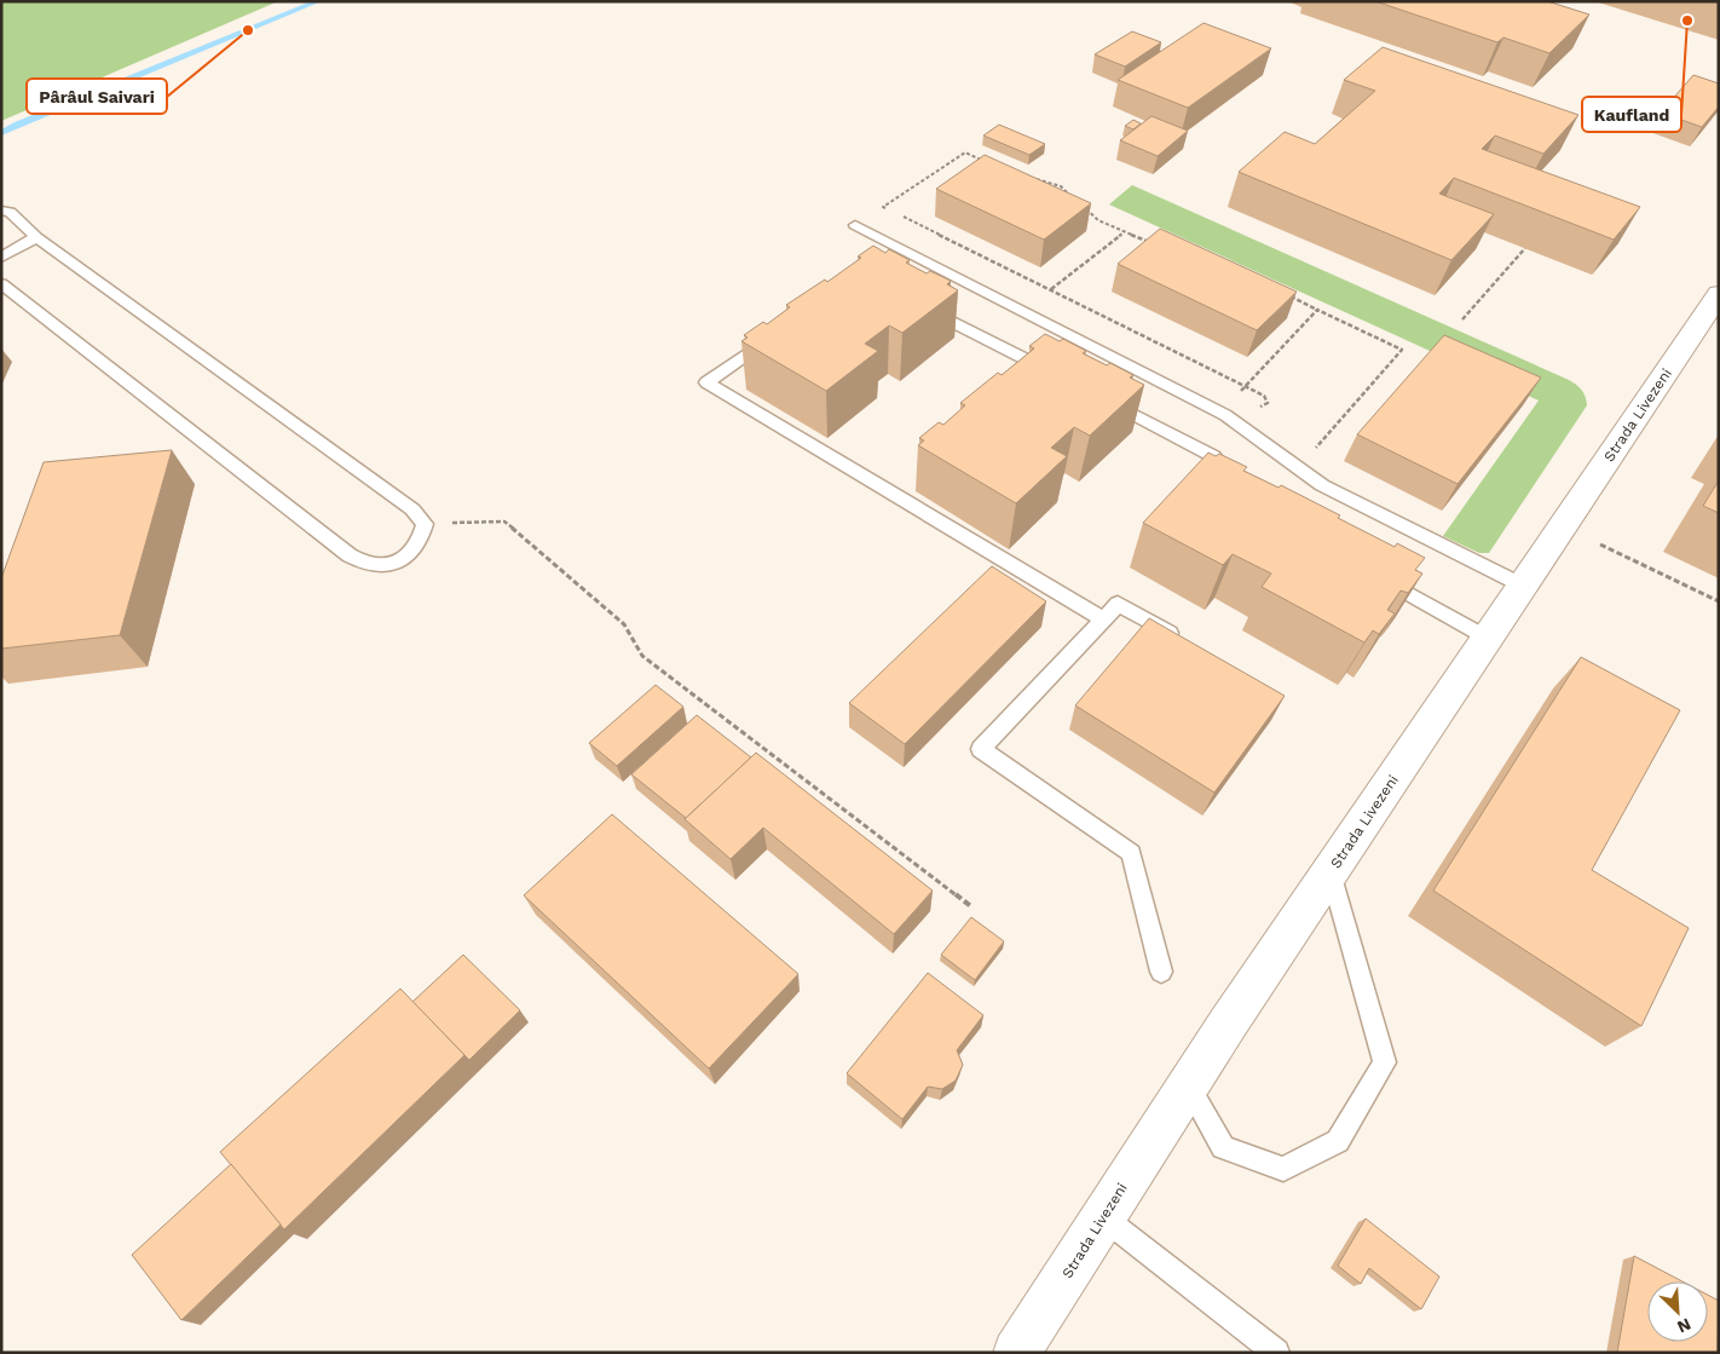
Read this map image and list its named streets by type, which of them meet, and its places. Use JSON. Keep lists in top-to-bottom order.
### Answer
{
  "streets": {
    "main road": ["Strada Livezeni"]
  },
  "places": ["Kaufland", "Pârâul Saivari"],
  "north": "bottom right"
}
